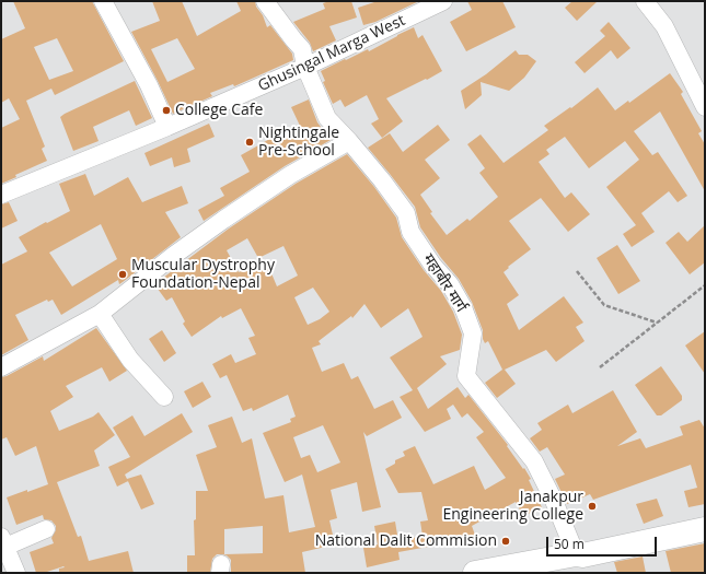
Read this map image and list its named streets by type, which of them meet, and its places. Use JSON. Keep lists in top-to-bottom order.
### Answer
{
  "streets": {
    "street": ["Ghusingal Marga West", "महाबीर मार्ग"]
  },
  "crossings": [
    ["Ghusingal Marga West", "महाबीर मार्ग"]
  ],
  "places": [
    "College Cafe",
    "Nightingale Pre-School",
    "Muscular Dystrophy Foundation-Nepal",
    "Janakpur Engineering College",
    "National Dalit Commision"
  ],
  "scale_bar": "50 m"
}
